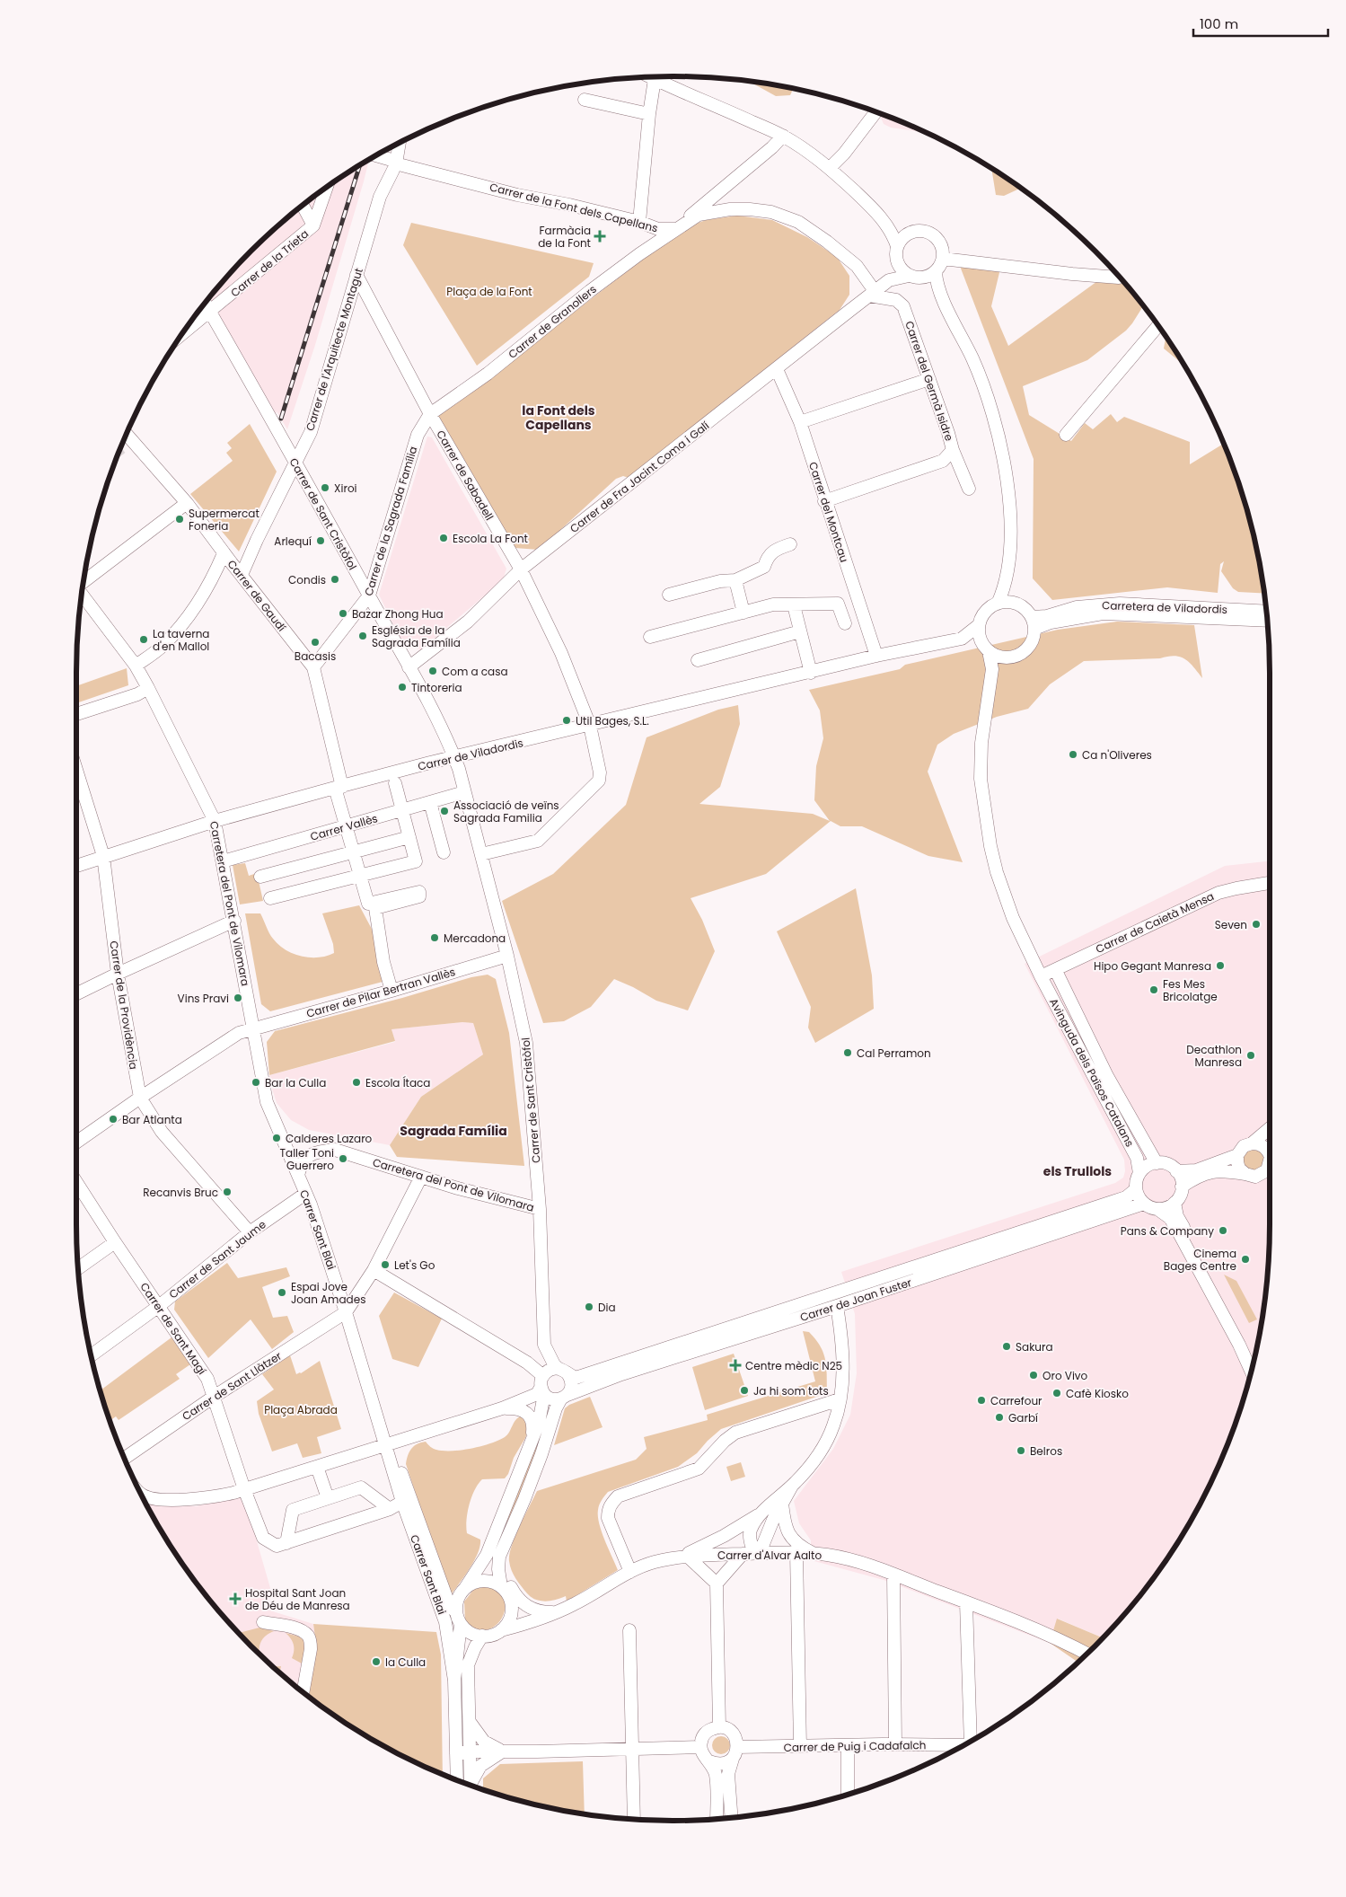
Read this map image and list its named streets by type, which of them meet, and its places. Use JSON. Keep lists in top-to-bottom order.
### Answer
{
  "streets": {
    "street": [
      "Carrer de la Font dels Capellans",
      "Carrer de la Trieta",
      "Carrer de Granollers",
      "Carrer de l'Arquitecte Montagut",
      "Carrer del Germà Isidre",
      "Carrer de Sabadell",
      "Carrer de Fra Jacint Coma i Galí",
      "Carrer del Montcau",
      "Carrer de Sant Cristòfol",
      "Carrer de la Sagrada Família",
      "Carrer de Gaudí",
      "Carretera de Viladordis",
      "Carrer de Viladordis",
      "Carrer Vallès",
      "Carretera del Pont de Vilomara",
      "Carrer de Caietà Mensa",
      "Carrer de Pilar Bertran Vallès",
      "Carrer de la Providència",
      "Avinguda dels Països Catalans",
      "Carrer Sant Blai",
      "Carrer de Sant Jaume",
      "Carrer de Joan Fuster",
      "Carrer de Sant Magí",
      "Carrer de Sant Llàtzer",
      "Carrer d'Alvar Aalto",
      "Carrer de Puig i Cadafalch"
    ]
  },
  "crossings": [
    ["Carrer de la Font dels Capellans", "Carrer de Granollers"],
    ["Carrer de la Font dels Capellans", "Carrer de l'Arquitecte Montagut"],
    ["Carrer de la Trieta", "Carrer de Sant Cristòfol"],
    ["Carrer de Granollers", "Carrer de Sabadell"],
    ["Carrer de Granollers", "Carrer de la Sagrada Família"],
    ["Carrer de l'Arquitecte Montagut", "Carrer de Sabadell"],
    ["Carrer de l'Arquitecte Montagut", "Carrer de Sant Cristòfol"],
    ["Carrer de l'Arquitecte Montagut", "Carrer de Gaudí"],
    ["Carrer del Germà Isidre", "Carrer de Fra Jacint Coma i Galí"],
    ["Carrer de Sabadell", "Carrer de Fra Jacint Coma i Galí"],
    ["Carrer de Sabadell", "Carrer de Sant Cristòfol"],
    ["Carrer de Sabadell", "Carrer de la Sagrada Família"],
    ["Carrer de Sabadell", "Carrer de Viladordis"],
    ["Carrer de Fra Jacint Coma i Galí", "Carrer del Montcau"],
    ["Carrer de Fra Jacint Coma i Galí", "Carrer de Sant Cristòfol"],
    ["Carrer del Montcau", "Carrer de Viladordis"],
    ["Carrer de Sant Cristòfol", "Carrer de la Sagrada Família"],
    ["Carrer de Sant Cristòfol", "Carrer de Viladordis"],
    ["Carrer de Sant Cristòfol", "Carrer Vallès"],
    ["Carrer de Sant Cristòfol", "Carretera del Pont de Vilomara"],
    ["Carrer de Sant Cristòfol", "Carrer de Pilar Bertran Vallès"],
    ["Carrer de la Sagrada Família", "Carrer de Gaudí"],
    ["Carrer de Gaudí", "Carrer de Viladordis"],
    ["Carrer de Gaudí", "Carrer Vallès"],
    ["Carrer de Gaudí", "Carrer de Pilar Bertran Vallès"],
    ["Carretera de Viladordis", "Avinguda dels Països Catalans"],
    ["Carrer de Viladordis", "Carretera del Pont de Vilomara"],
    ["Carrer de Viladordis", "Carrer de la Providència"],
    ["Carrer Vallès", "Carretera del Pont de Vilomara"],
    ["Carretera del Pont de Vilomara", "Carrer de Pilar Bertran Vallès"],
    ["Carretera del Pont de Vilomara", "Carrer Sant Blai"],
    ["Carretera del Pont de Vilomara", "Carrer de Joan Fuster"],
    ["Carrer de Caietà Mensa", "Avinguda dels Països Catalans"],
    ["Carrer de Pilar Bertran Vallès", "Carrer de la Providència"],
    ["Carrer de la Providència", "Carrer de Sant Jaume"],
    ["Avinguda dels Països Catalans", "Carrer de Joan Fuster"],
    ["Carrer Sant Blai", "Carrer de Sant Jaume"],
    ["Carrer Sant Blai", "Carrer de Sant Llàtzer"],
    ["Carrer Sant Blai", "Carrer d'Alvar Aalto"],
    ["Carrer de Sant Jaume", "Carrer de Sant Magí"],
    ["Carrer de Sant Magí", "Carrer de Sant Llàtzer"]
  ],
  "districts": ["la Font dels Capellans", "Sagrada Família", "els Trullols"],
  "parks": ["Plaça de la Font", "Plaça Abrada"],
  "places": {
    "health": ["Farmàcia de la Font", "Centre mèdic N25", "Hospital Sant Joan de Déu de Manresa"],
    "other": [
      "Xiroi",
      "Supermercat Foneria",
      "Escola La Font",
      "Arlequí",
      "Condis",
      "Bazar Zhong Hua",
      "Església de la Sagrada Família",
      "La taverna d'en Mallol",
      "Bacasis",
      "Com a casa",
      "Tintoreria",
      "Util Bages, S.L.",
      "Ca n'Oliveres",
      "Associació de veïns Sagrada Familia",
      "Seven",
      "Mercadona",
      "Hipo Gegant Manresa",
      "Fes Mes Bricolatge",
      "Vins Pravi",
      "Cal Perramon",
      "Decathlon Manresa",
      "Bar la Culla",
      "Escola Ítaca",
      "Bar Atlanta",
      "Calderes Lazaro",
      "Taller Toni Guerrero",
      "Recanvis Bruc",
      "Pans & Company",
      "Cinema Bages Centre",
      "Let's Go",
      "Espai Jove Joan Amades",
      "Dia",
      "Sakura",
      "Oro Vivo",
      "Ja hi som tots",
      "Cafè Kiosko",
      "Carrefour",
      "Garbí",
      "Belros",
      "la Culla"
    ]
  },
  "scale_bar": "100 m"
}
